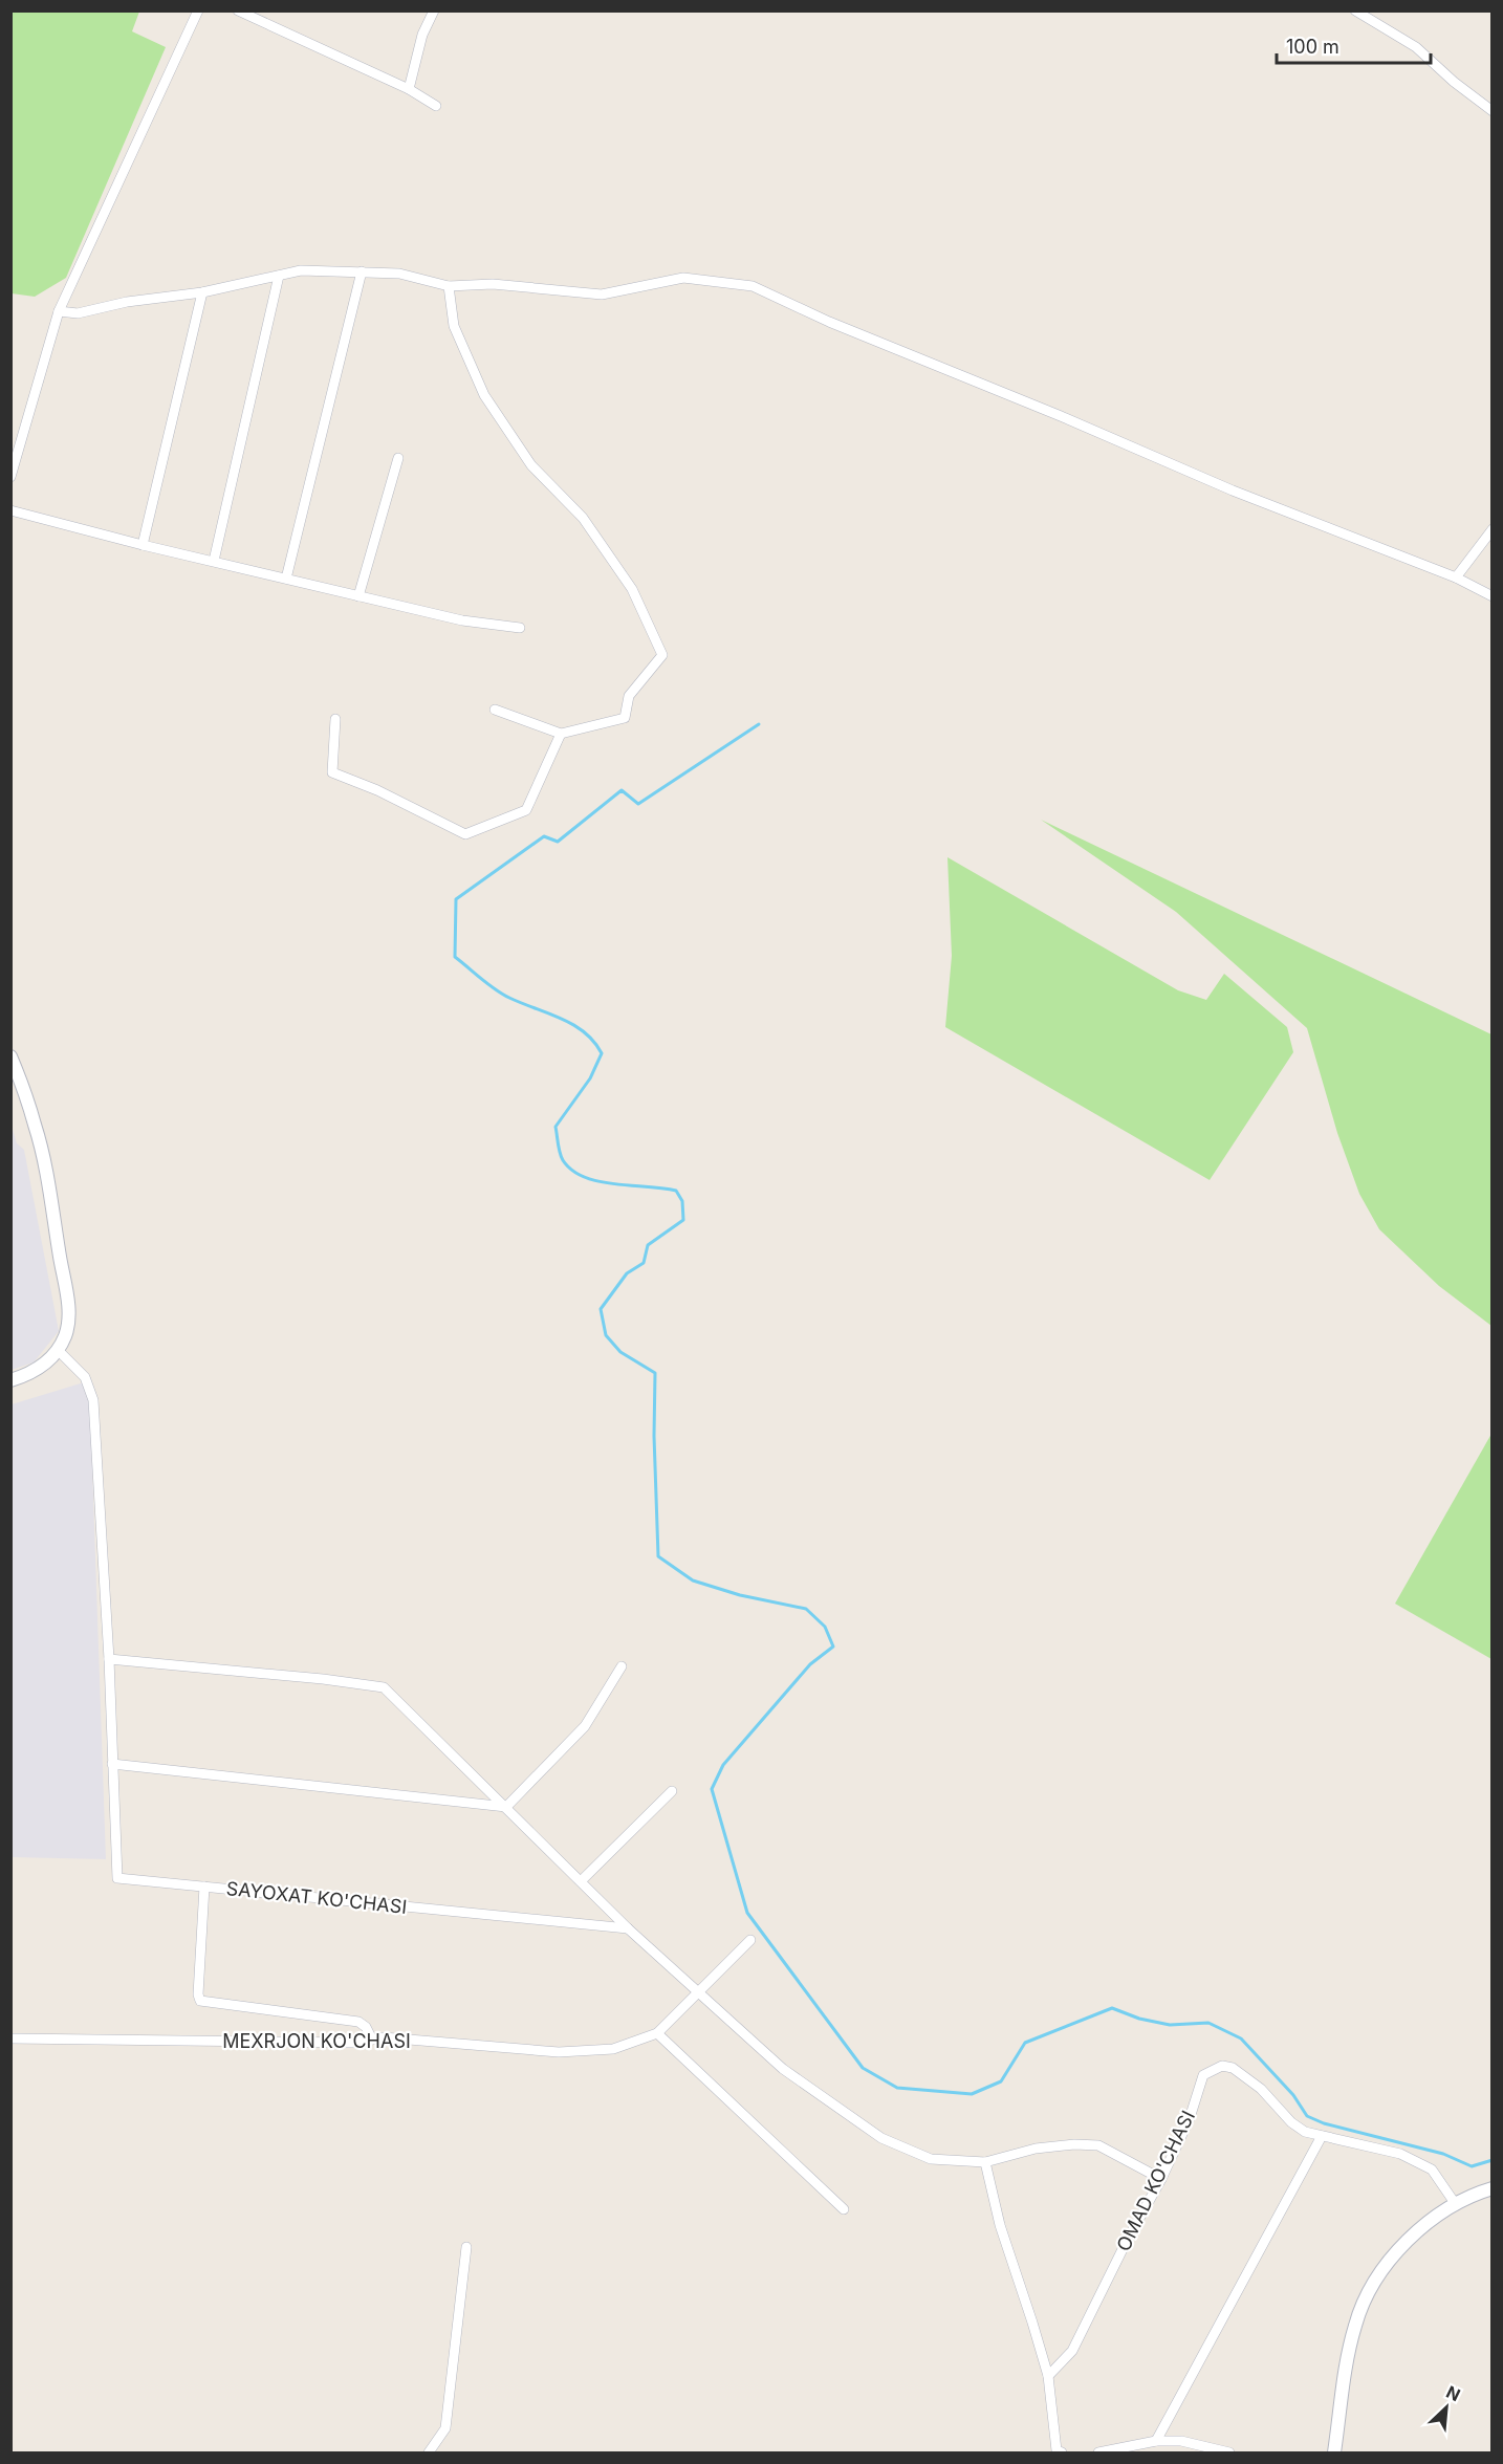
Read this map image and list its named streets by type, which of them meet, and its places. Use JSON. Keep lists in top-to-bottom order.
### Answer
{
  "streets": {
    "street": ["SAYOXAT KO'CHASI", "MEXRJON KO'CHASI", "OMAD KO'CHASI"]
  },
  "scale_bar": "100 m",
  "north": "top right"
}
